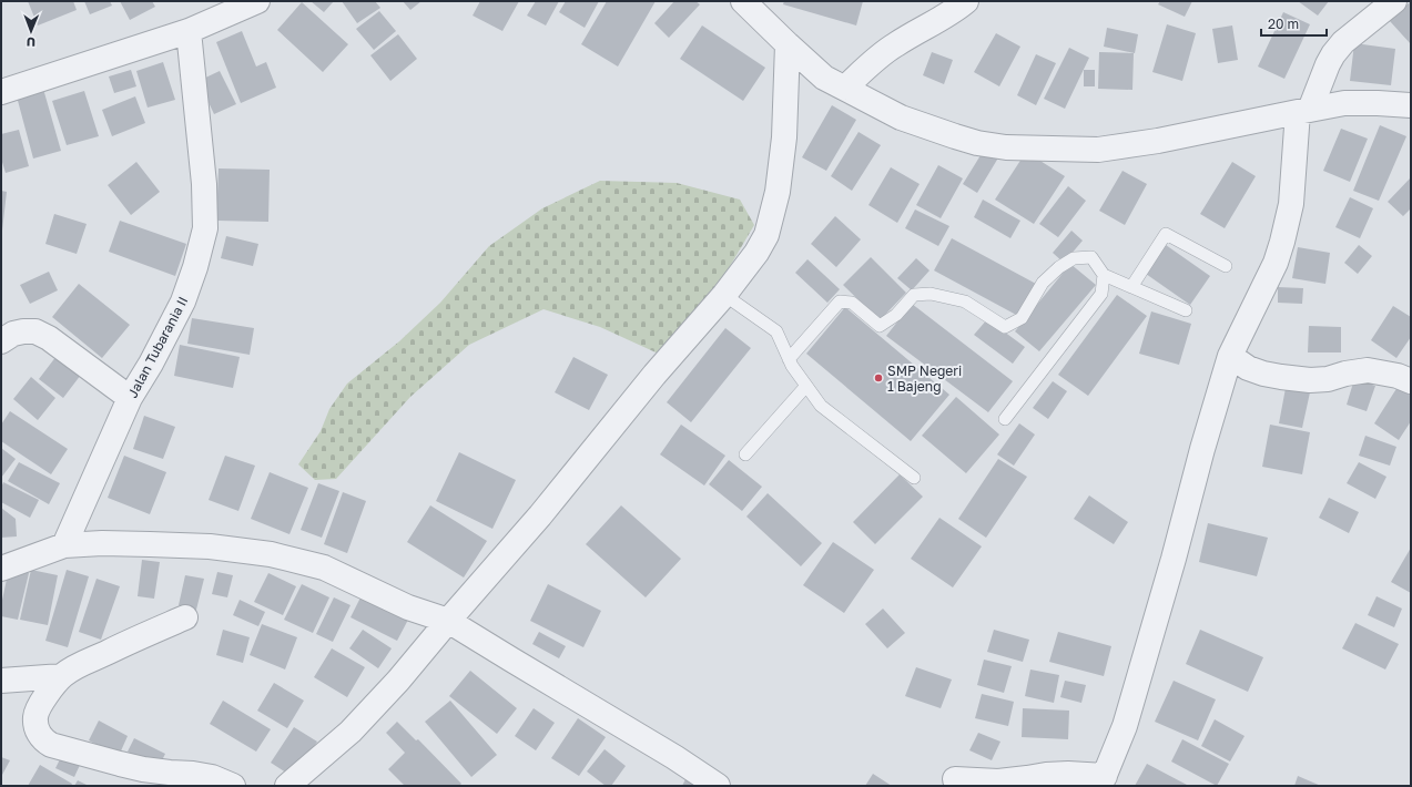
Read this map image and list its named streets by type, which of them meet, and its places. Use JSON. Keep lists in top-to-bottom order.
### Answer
{
  "streets": {
    "street": ["Jalan Tubarania II"]
  },
  "places": ["SMP Negeri 1 Bajeng"],
  "scale_bar": "20 m",
  "north": "bottom"
}
